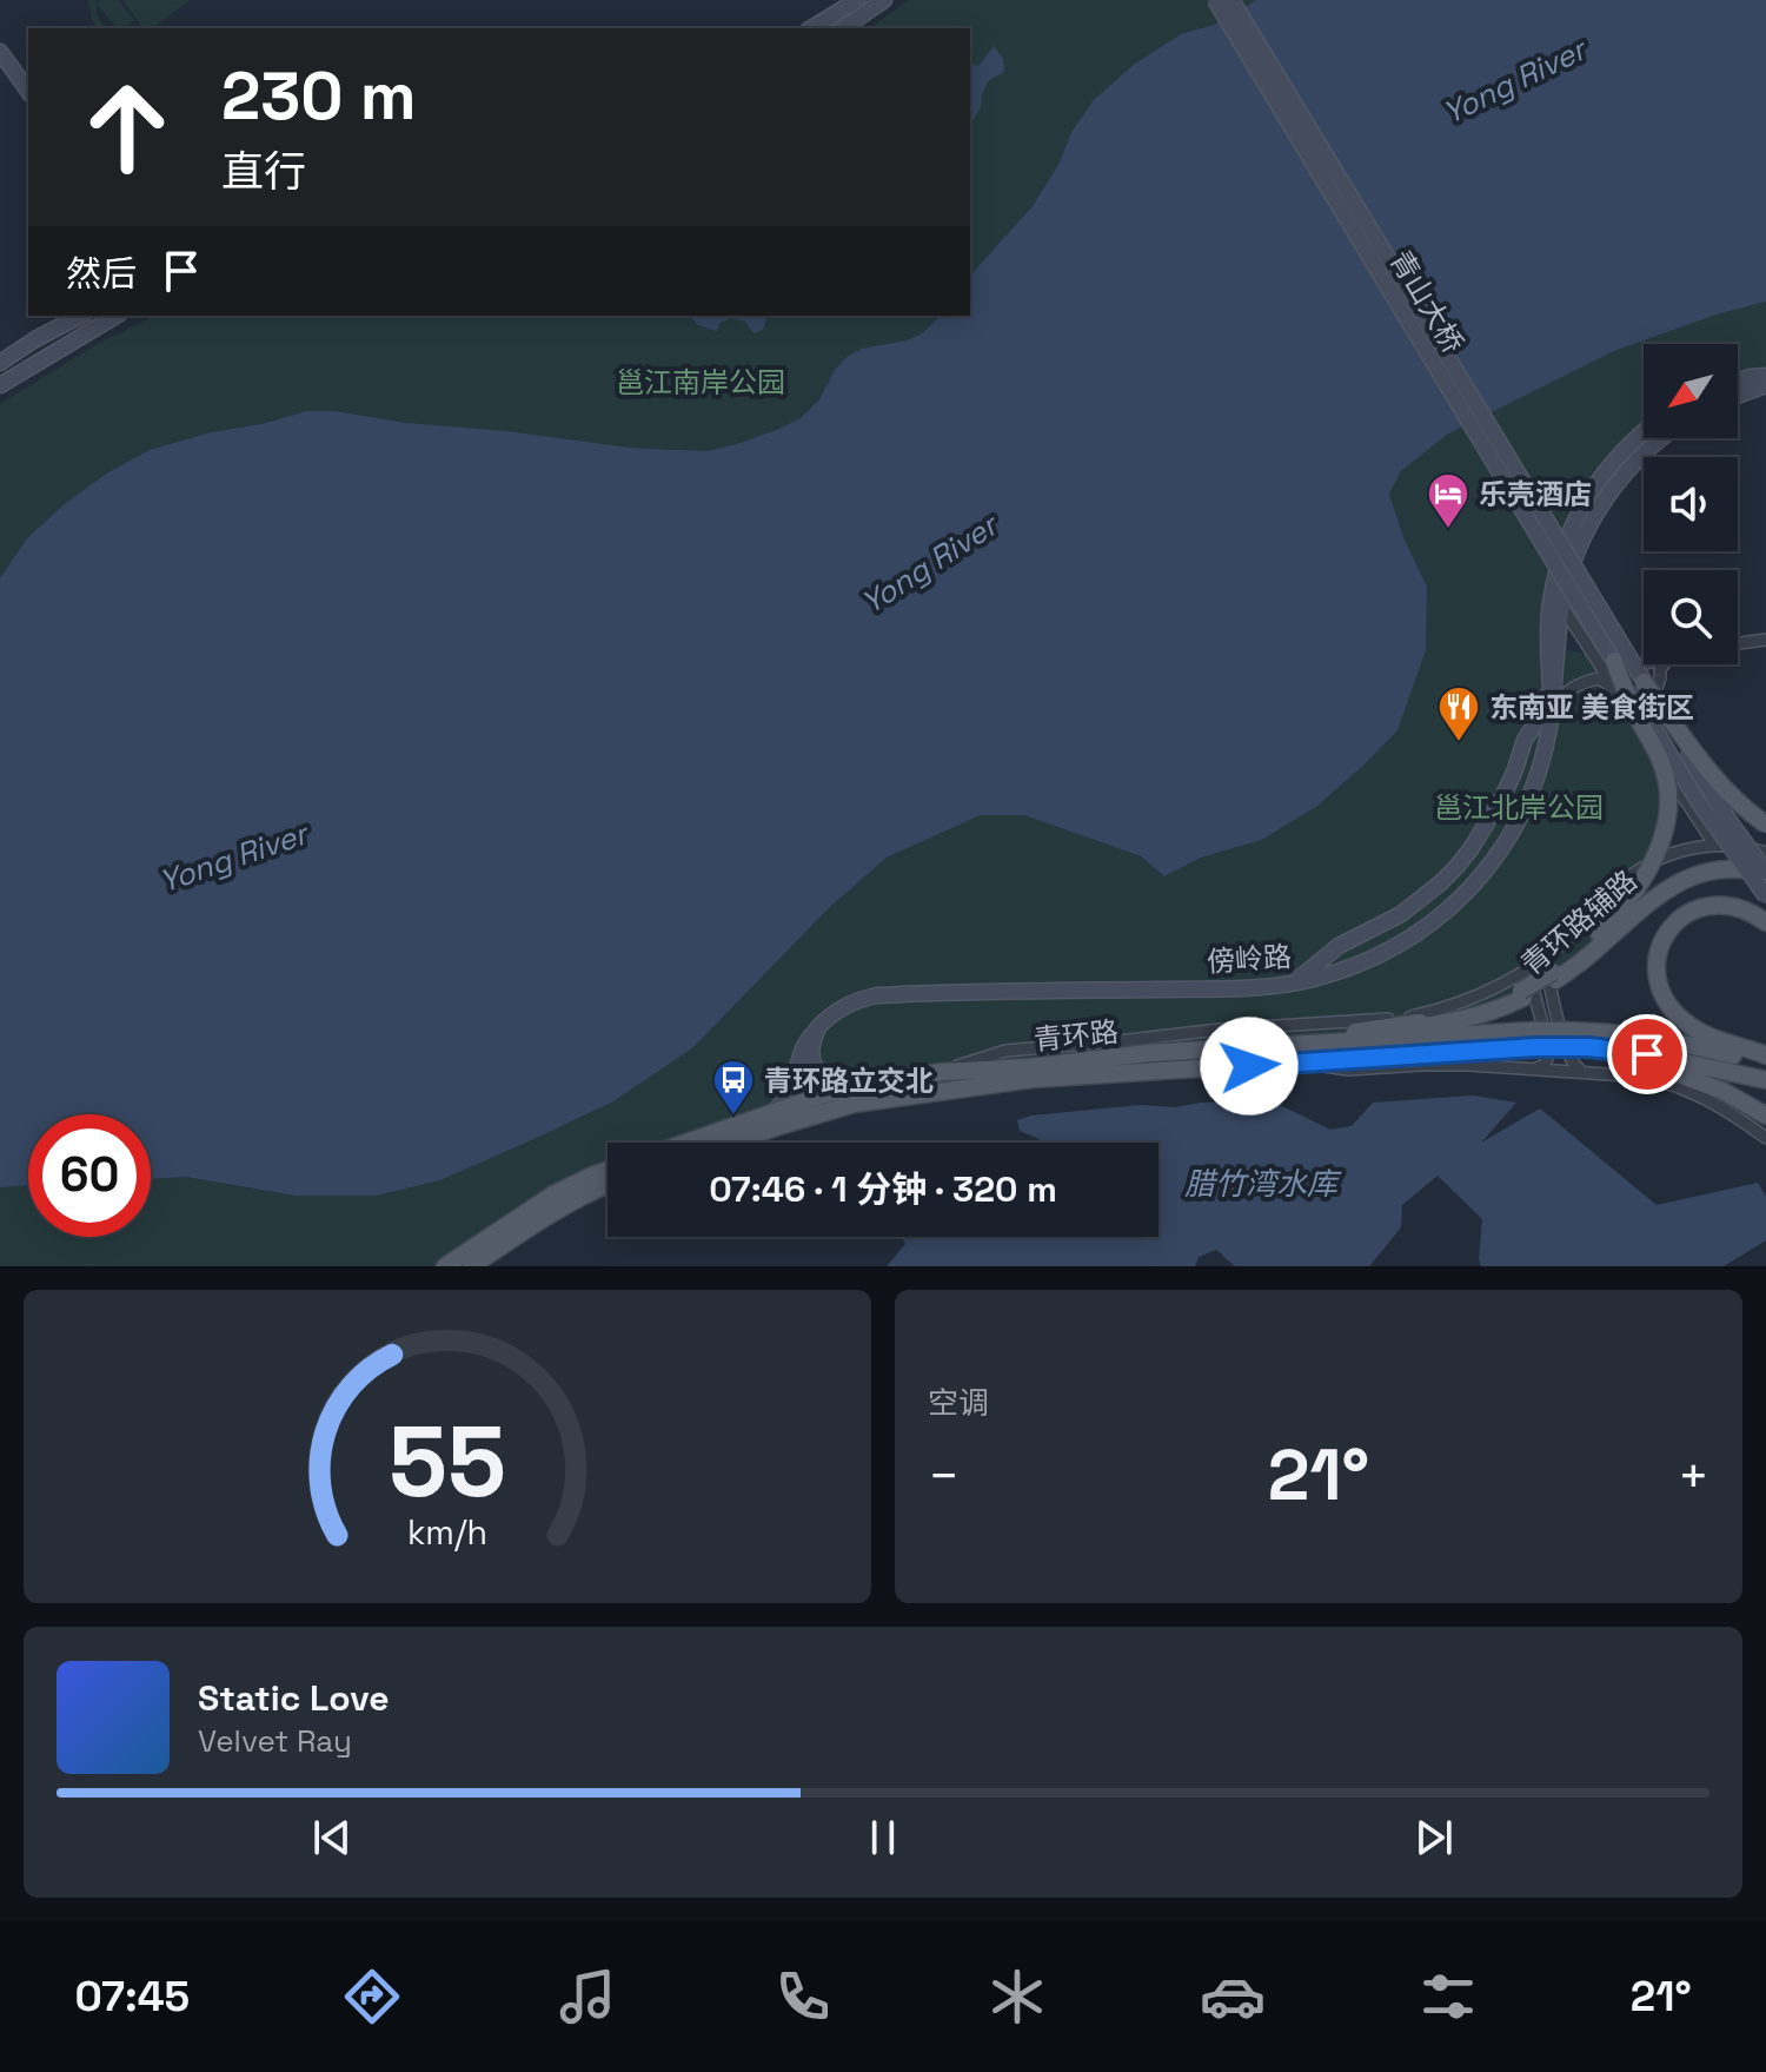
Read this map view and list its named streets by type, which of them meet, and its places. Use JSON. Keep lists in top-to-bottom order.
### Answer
{
  "streets": {
    "main road": ["青山大桥", "傍岭路", "青环路"],
    "street": ["青环路辅路"]
  },
  "crossings": [
    ["青环路辅路", "青环路"]
  ],
  "water": ["Yong River", "腊竹湾水库"],
  "parks": ["邕江南岸公园", "邕江北岸公园"],
  "places": {
    "hotel": ["乐壳酒店"],
    "restaurant": ["东南亚 美食街区"],
    "bus stop": ["青环路立交北"]
  },
  "north": "bottom left",
  "page": {
    "turn": ["230 m", "直行"],
    "then": "然后",
    "limit": "60",
    "trip": "07:46 · 1 分钟 · 320 m",
    "tile": "空调",
    "heat": ["−", "21°", "+"],
    "song": ["Static Love", "Velvet Ray"],
    "tabs": ["07:45", "21°"],
    "gauge": ["55", "km/h"]
  }
}
